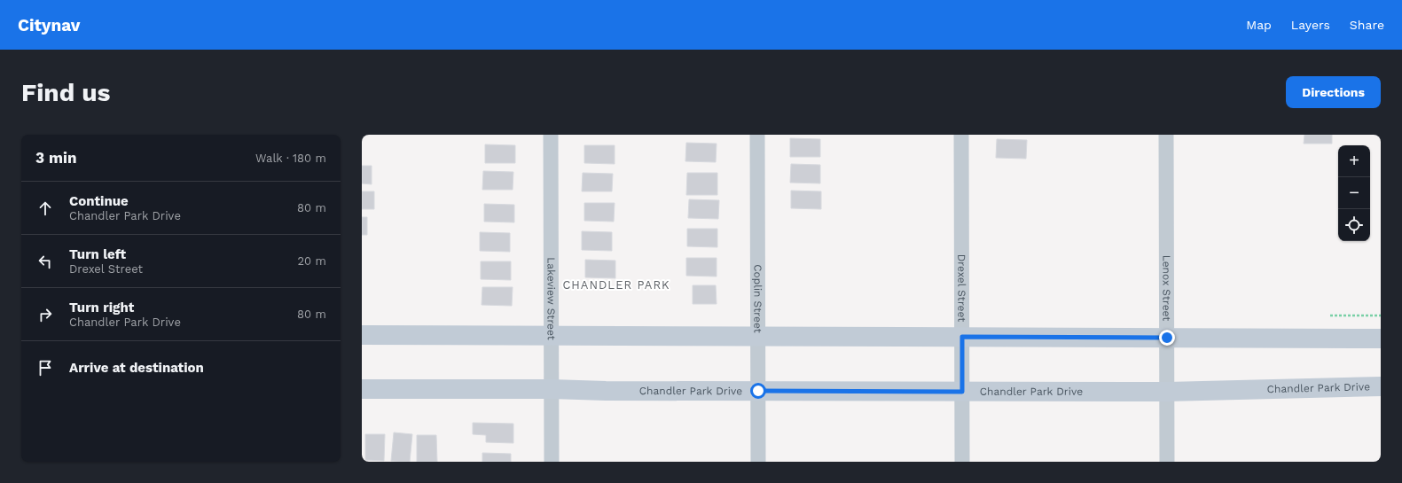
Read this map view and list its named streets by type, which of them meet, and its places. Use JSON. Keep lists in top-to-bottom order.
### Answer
{
  "streets": {
    "street": [
      "Drexel Street",
      "Lenox Street",
      "Lakeview Street",
      "Coplin Street",
      "Chandler Park Drive"
    ]
  },
  "crossings": [
    ["Drexel Street", "Chandler Park Drive"],
    ["Lenox Street", "Chandler Park Drive"],
    ["Lakeview Street", "Chandler Park Drive"],
    ["Coplin Street", "Chandler Park Drive"]
  ],
  "districts": ["CHANDLER PARK"],
  "page": {
    "header": "Citynav",
    "nav": ["Map", "Layers", "Share"],
    "buttons": "Directions",
    "title": "Find us",
    "heading": ["3 min", "Walk · 180 m"],
    "map_buttons": ["+", "−"],
    "list": [
      ["Continue", "Chandler Park Drive", "80 m"],
      ["Turn left", "Drexel Street", "20 m"],
      ["Turn right", "Chandler Park Drive", "80 m"],
      "Arrive at destination"
    ]
  }
}
